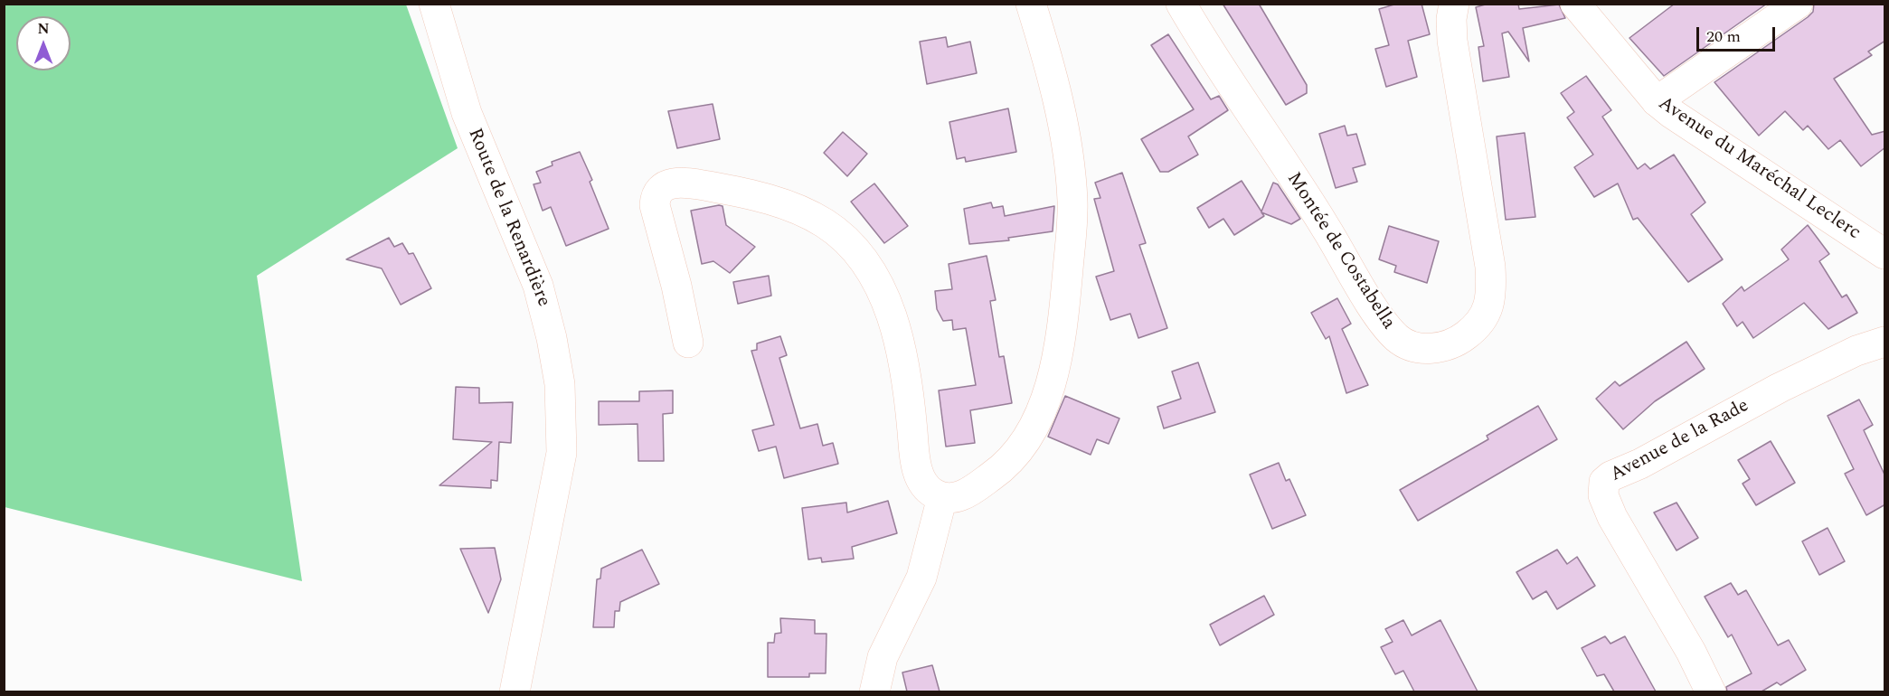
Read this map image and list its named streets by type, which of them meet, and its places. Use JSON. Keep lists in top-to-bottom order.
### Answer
{
  "streets": {
    "street": [
      "Avenue du Maréchal Leclerc",
      "Route de la Renardière",
      "Montée de Costabella",
      "Avenue de la Rade"
    ]
  },
  "scale_bar": "20 m",
  "north": "top"
}
